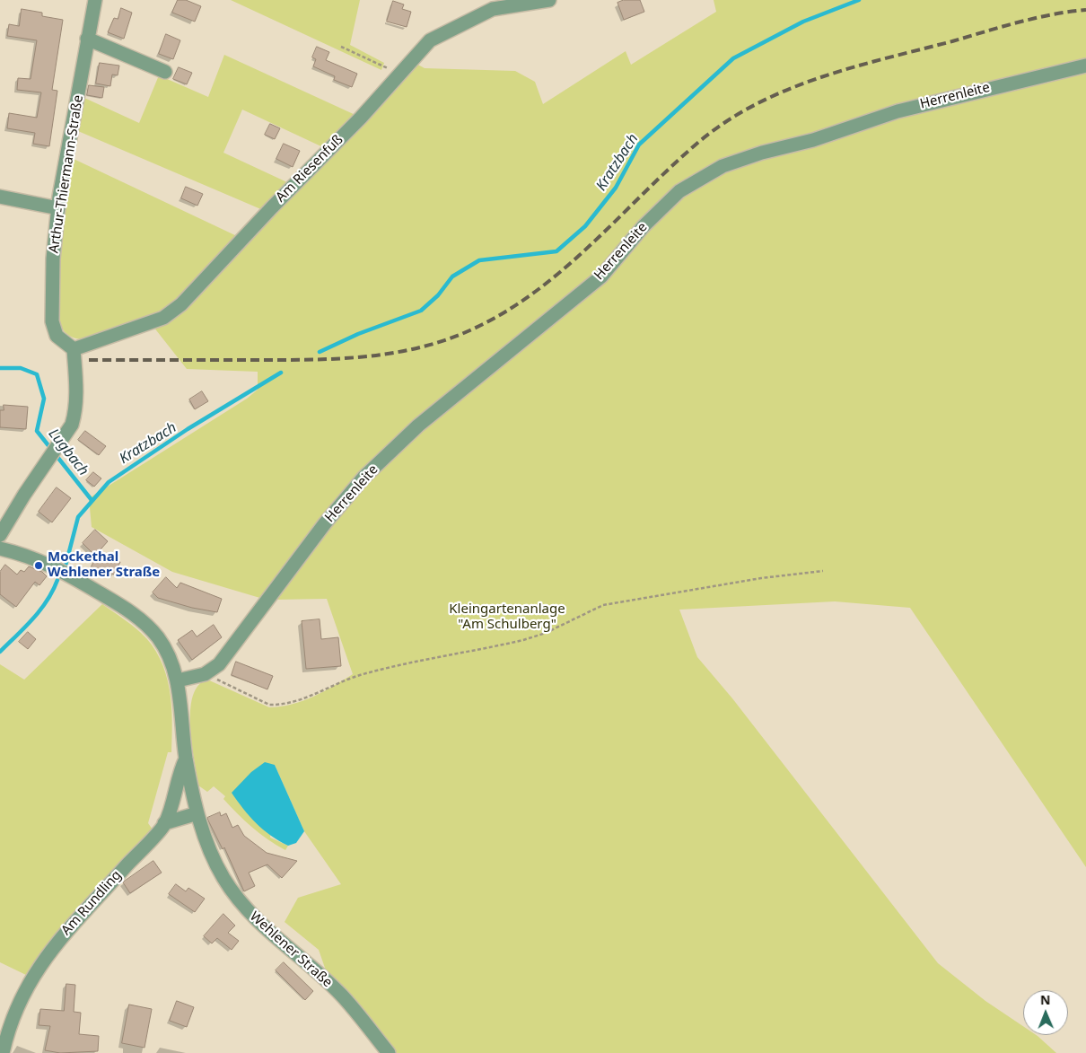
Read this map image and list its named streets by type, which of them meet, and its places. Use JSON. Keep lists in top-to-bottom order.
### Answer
{
  "streets": {
    "street": [
      "Herrenleite",
      "Am Riesenfuß",
      "Arthur-Thiermann-Straße",
      "Am Rundling",
      "Wehlener Straße"
    ]
  },
  "crossings": [
    ["Am Riesenfuß", "Arthur-Thiermann-Straße"],
    ["Am Rundling", "Wehlener Straße"]
  ],
  "water": ["Kratzbach", "Lugbach"],
  "parks": ["Kleingartenanlage \"Am Schulberg\""],
  "places": ["Mockethal Wehlener Straße"],
  "north": "top"
}
